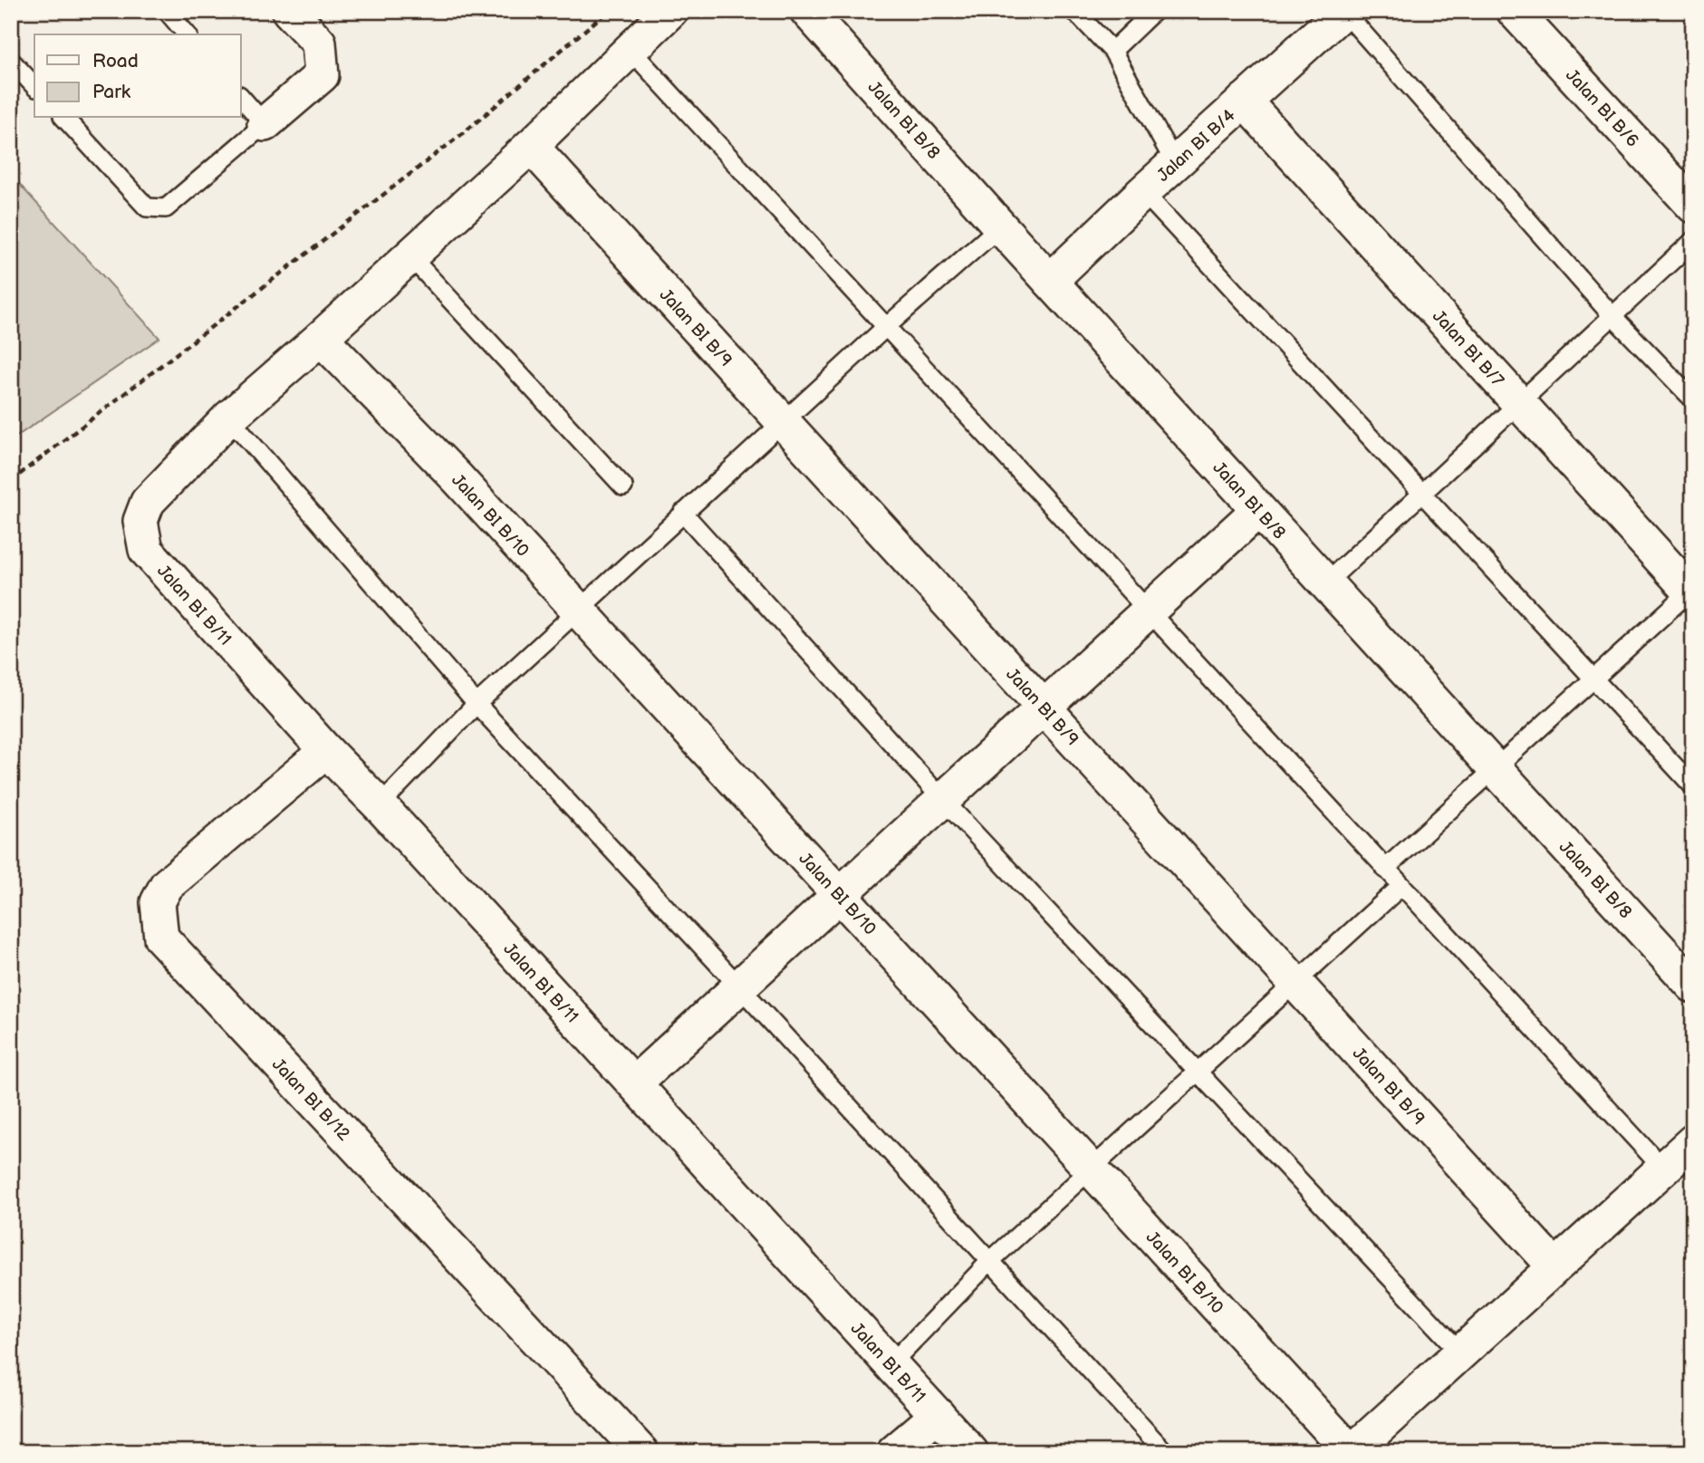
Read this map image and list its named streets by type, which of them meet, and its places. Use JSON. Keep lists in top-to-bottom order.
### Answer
{
  "streets": {
    "street": [
      "Jalan BI B/6",
      "Jalan BI B/8",
      "Jalan BI B/4",
      "Jalan BI B/9",
      "Jalan BI B/7",
      "Jalan BI B/10",
      "Jalan BI B/11",
      "Jalan BI B/12"
    ]
  },
  "crossings": [
    ["Jalan BI B/8", "Jalan BI B/4"],
    ["Jalan BI B/4", "Jalan BI B/7"],
    ["Jalan BI B/11", "Jalan BI B/12"]
  ],
  "legend": ["Road", "Park"]
}
